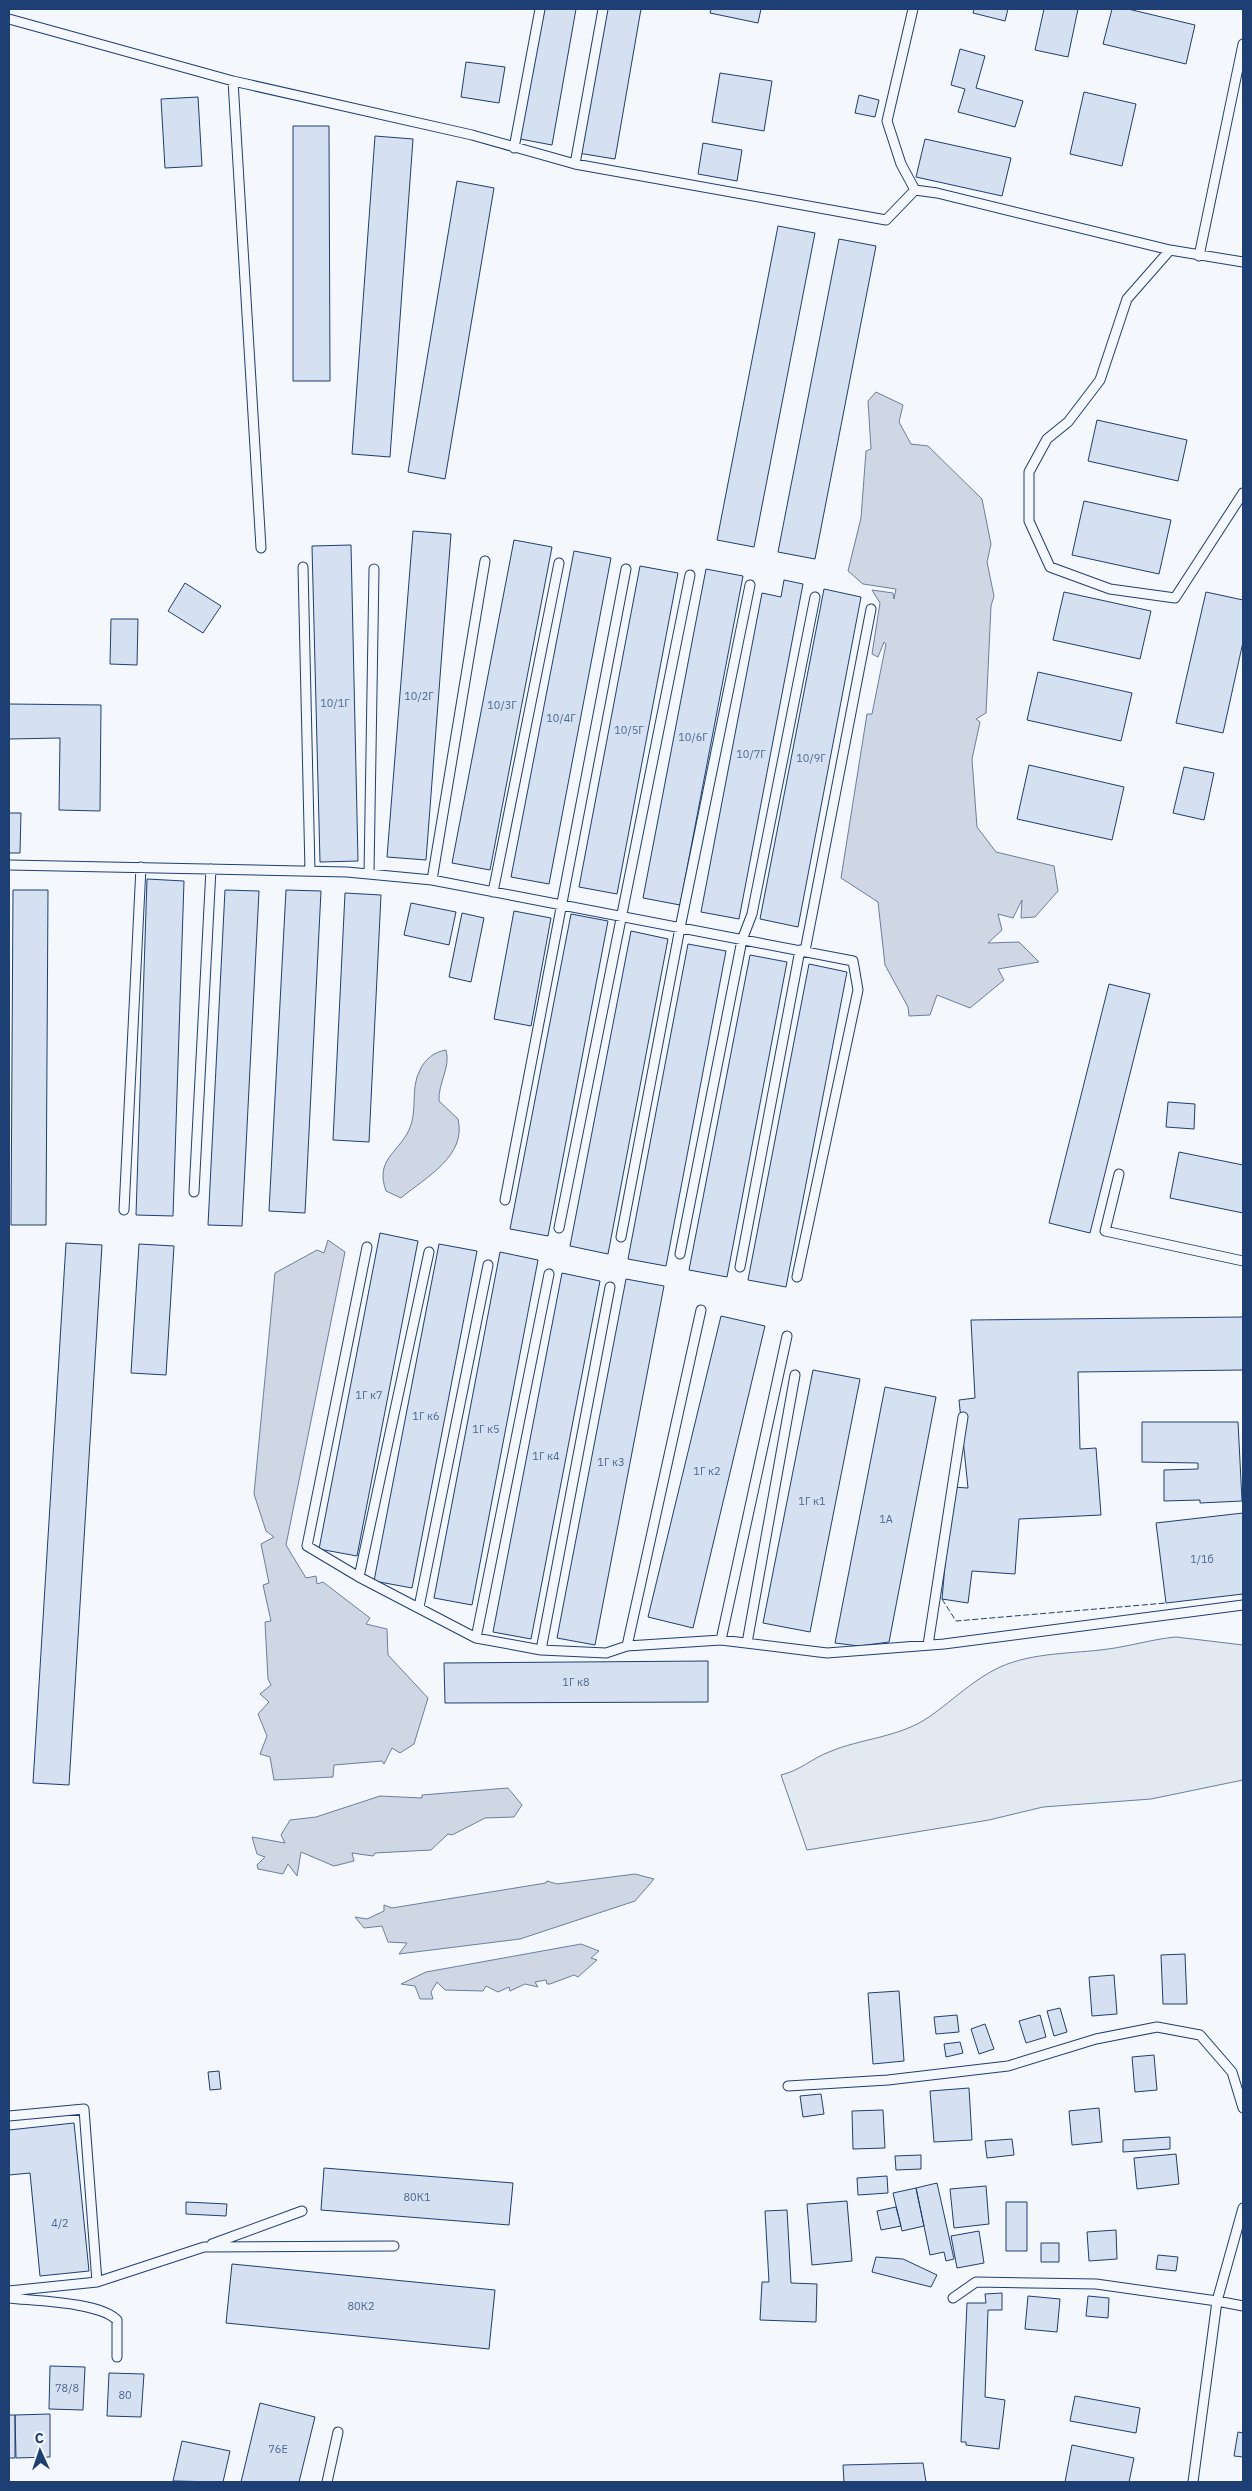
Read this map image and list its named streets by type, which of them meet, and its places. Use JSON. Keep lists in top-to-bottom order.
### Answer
{
  "house_numbers": [
    "10/2Г",
    "10/1Г",
    "10/3Г",
    "10/4Г",
    "10/5Г",
    "10/6Г",
    "10/7Г",
    "10/9Г",
    "1Г к7",
    "1Г к6",
    "1Г к5",
    "1Г к4",
    "1Г к3",
    "1Г к2",
    "1Г к1",
    "1А",
    "1/1б",
    "1Г к8",
    "80К1",
    "4/2",
    "80К2",
    "78/8",
    "80",
    "76Е"
  ],
  "north": "top"
}
